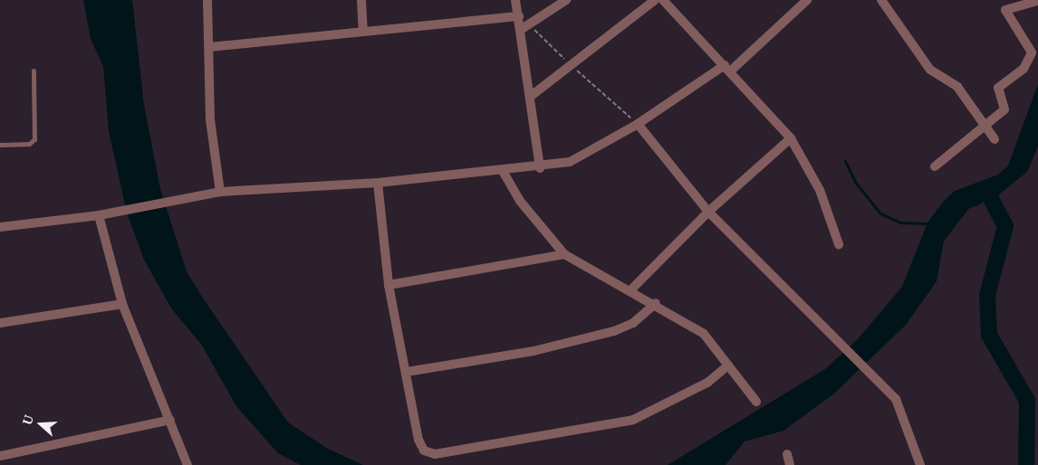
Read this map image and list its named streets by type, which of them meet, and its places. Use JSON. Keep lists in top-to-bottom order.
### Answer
{
  "north": "left"
}
